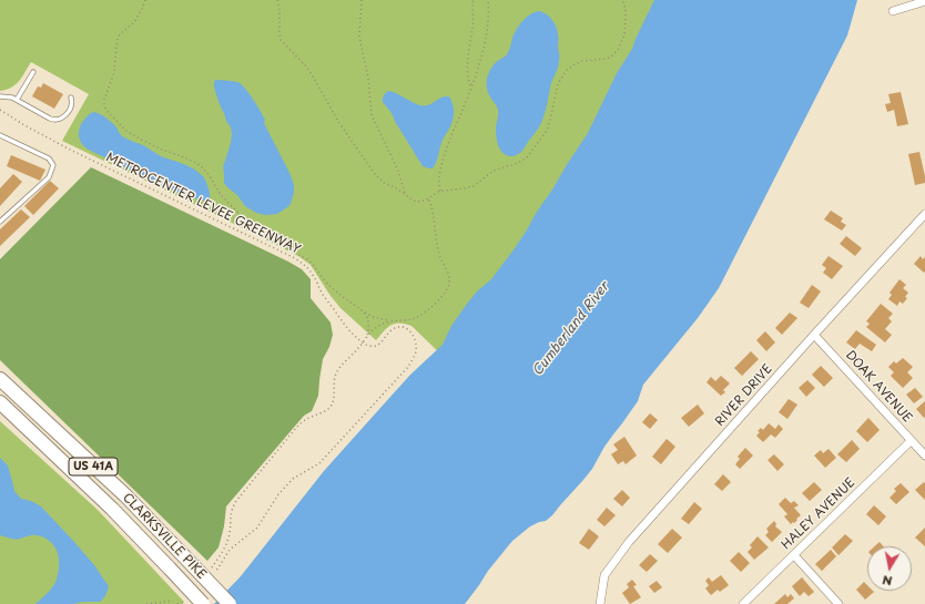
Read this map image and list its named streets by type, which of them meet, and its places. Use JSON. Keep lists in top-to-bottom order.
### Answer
{
  "streets": {
    "main road": ["US 41A", "CLARKSVILLE PIKE"],
    "street": ["DOAK AVENUE", "RIVER DRIVE", "HALEY AVENUE"],
    "path": ["METROCENTER LEVEE GREENWAY"]
  },
  "crossings": [
    ["DOAK AVENUE", "RIVER DRIVE"],
    ["DOAK AVENUE", "HALEY AVENUE"]
  ],
  "water": ["Cumberland River"],
  "north": "bottom"
}
